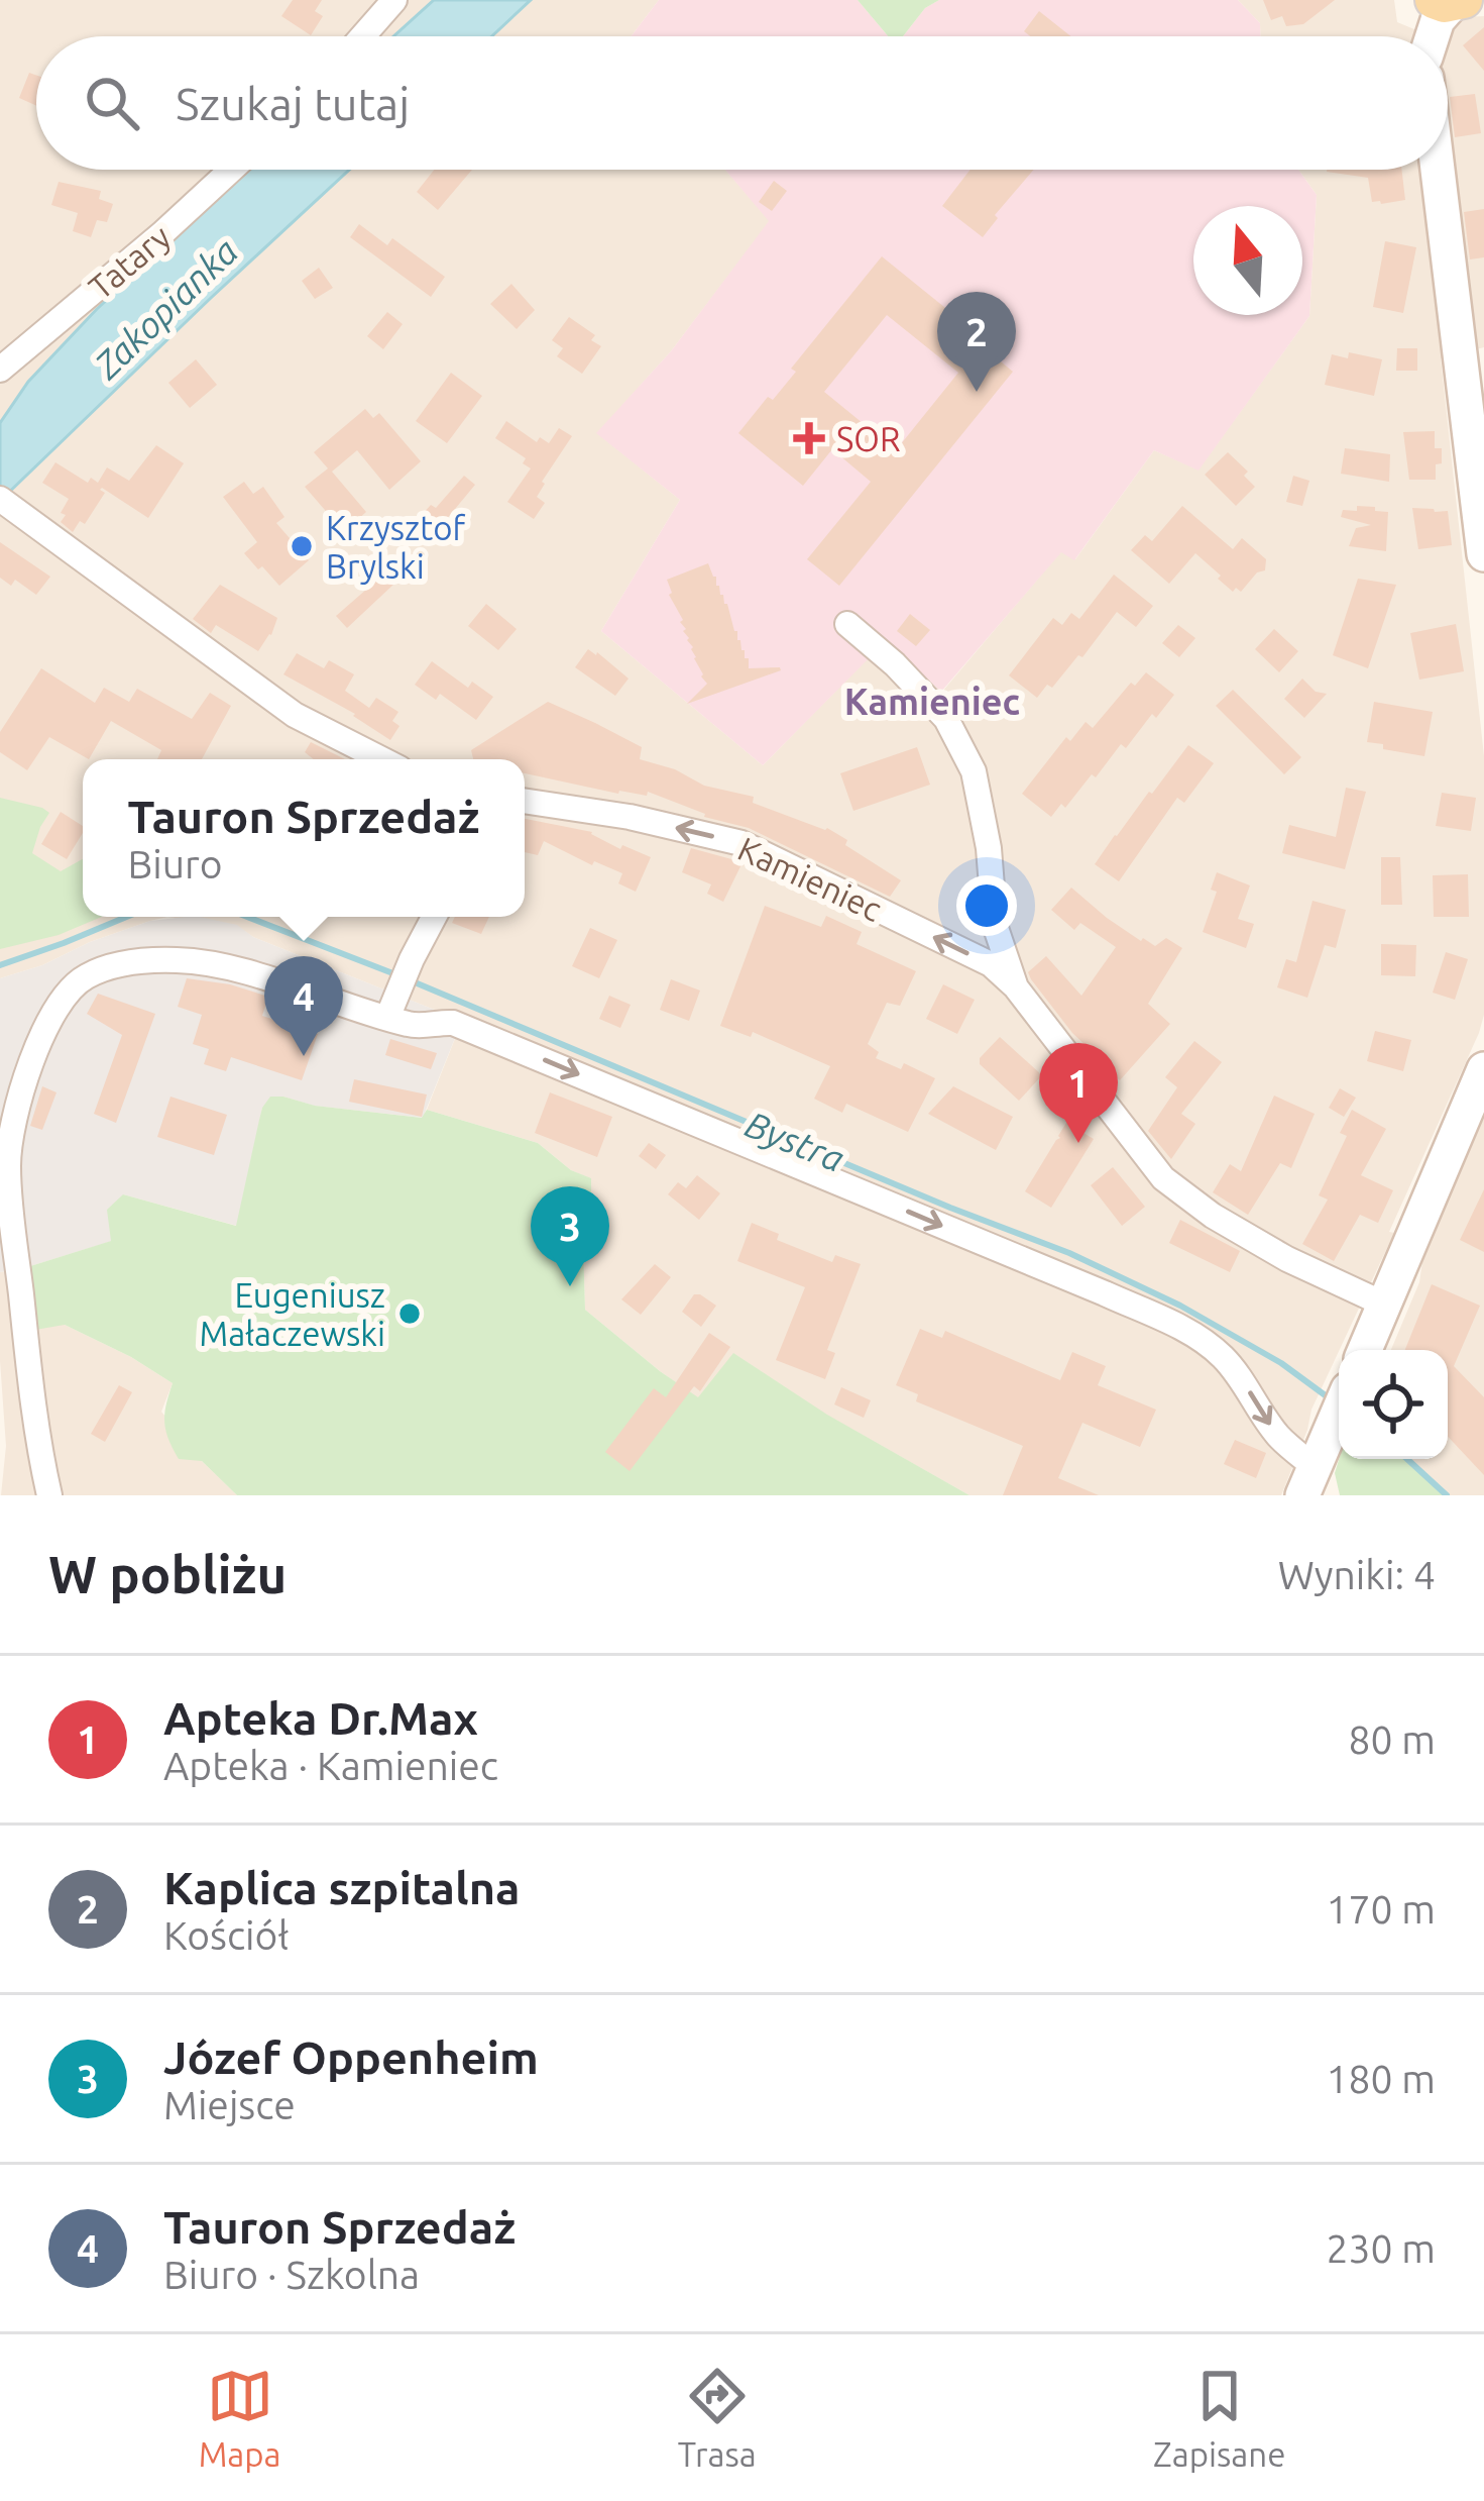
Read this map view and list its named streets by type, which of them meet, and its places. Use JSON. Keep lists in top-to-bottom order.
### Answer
{
  "streets": {
    "street": ["Tatary", "Kamieniec"]
  },
  "one_way": ["Kamieniec"],
  "districts": ["Kamieniec"],
  "water": ["Zakopianka", "Bystra"],
  "places": {
    "health": ["SOR"],
    "other": ["Krzysztof Brylski", "Eugeniusz Małaczewski"]
  },
  "north": "top",
  "page": {
    "search": "Szukaj tutaj",
    "pins": [
      "2",
      "4",
      "1",
      "3"
    ],
    "popup": ["Tauron Sprzedaż", "Biuro"],
    "heading": ["W pobliżu", "Wyniki: 4"],
    "list": [
      {
        "mark": "1",
        "name": "Apteka Dr.Max",
        "note": "Apteka · Kamieniec",
        "value": "80 m"
      },
      {
        "mark": "2",
        "name": "Kaplica szpitalna",
        "note": "Kościół",
        "value": "170 m"
      },
      {
        "mark": "3",
        "name": "Józef Oppenheim",
        "note": "Miejsce",
        "value": "180 m"
      },
      {
        "mark": "4",
        "name": "Tauron Sprzedaż",
        "note": "Biuro · Szkolna",
        "value": "230 m"
      }
    ],
    "nav": ["Mapa", "Trasa", "Zapisane"]
  }
}
